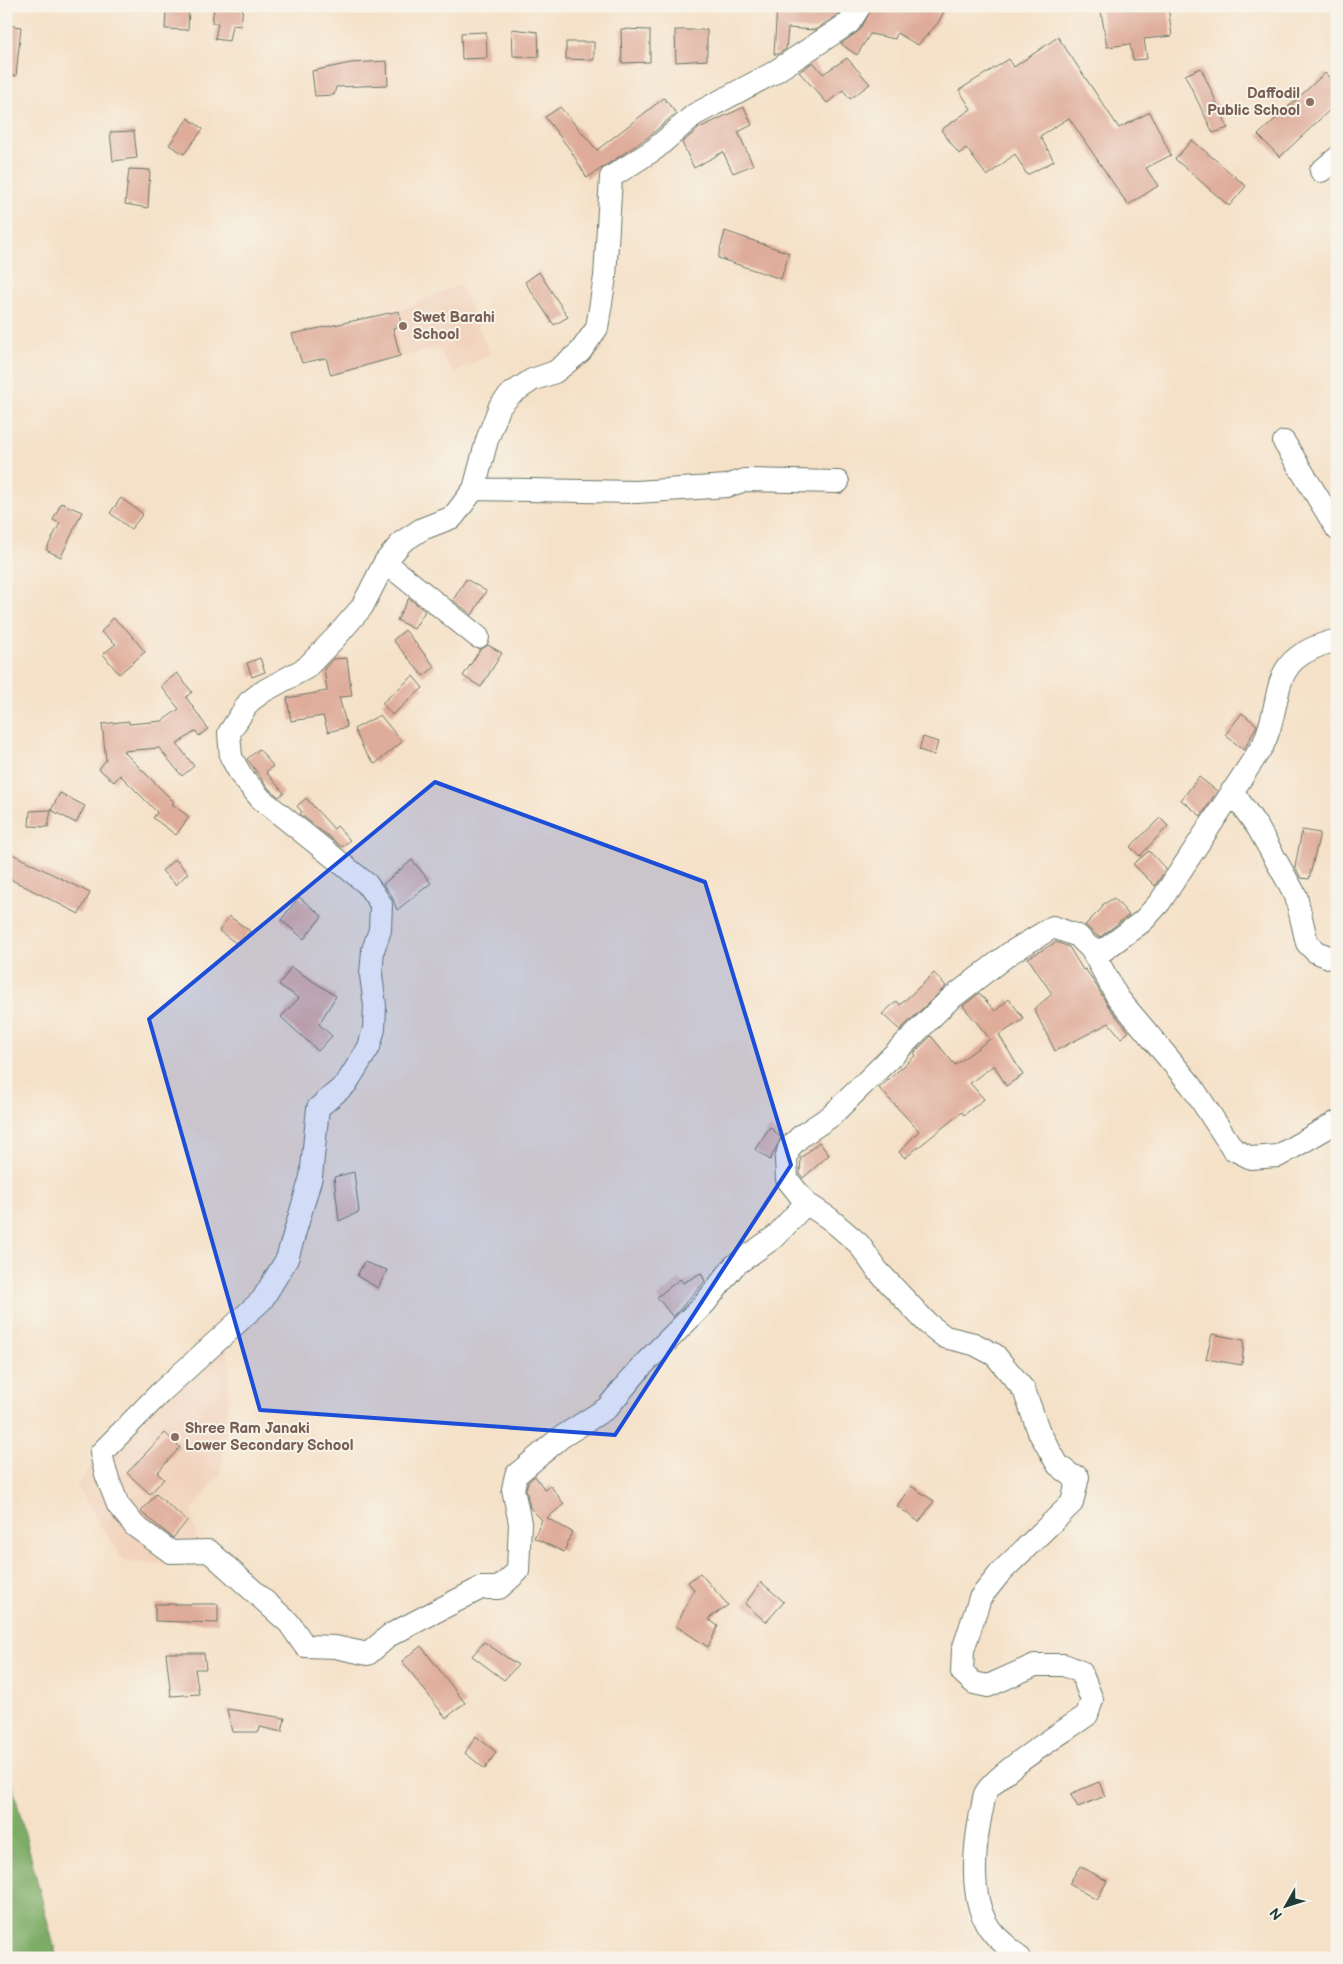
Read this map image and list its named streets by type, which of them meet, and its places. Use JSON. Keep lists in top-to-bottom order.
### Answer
{
  "places": ["Daffodil Public School", "Swet Barahi School", "Shree Ram Janaki Lower Secondary School"],
  "north": "bottom left"
}
